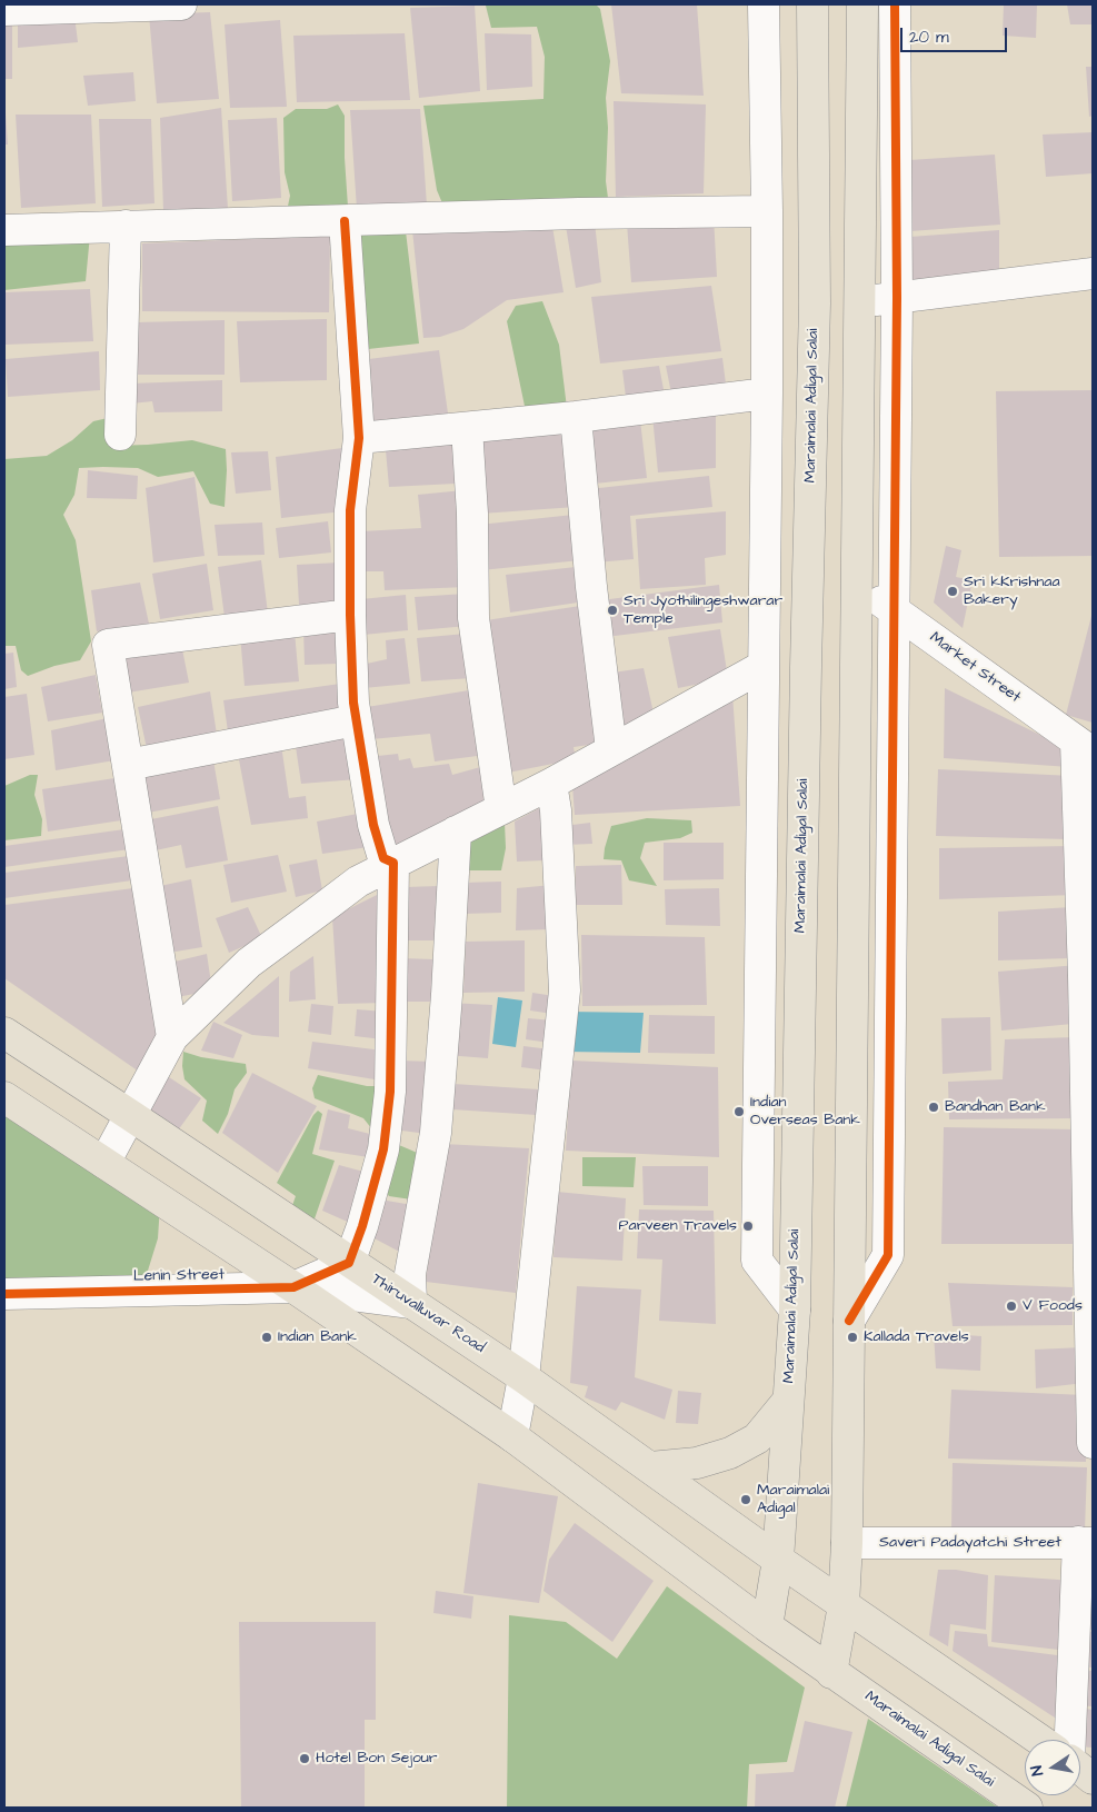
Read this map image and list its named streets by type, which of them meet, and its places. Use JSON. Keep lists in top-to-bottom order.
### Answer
{
  "streets": {
    "main road": ["Maraimalai Adigal Salai", "Thiruvalluvar Road"],
    "street": ["Market Street", "Lenin Street", "Saveri Padayatchi Street"]
  },
  "crossings": [
    ["Maraimalai Adigal Salai", "Thiruvalluvar Road"],
    ["Lenin Street", "Thiruvalluvar Road"]
  ],
  "places": [
    "Sri kKrishnaa Bakery",
    "Sri Jyothilingeshwarar Temple",
    "Bandhan Bank",
    "Indian Overseas Bank",
    "Parveen Travels",
    "V Foods",
    "Indian Bank",
    "Kallada Travels",
    "Maraimalai Adigal",
    "Hotel Bon Sejour"
  ],
  "scale_bar": "20 m",
  "north": "left"
}
